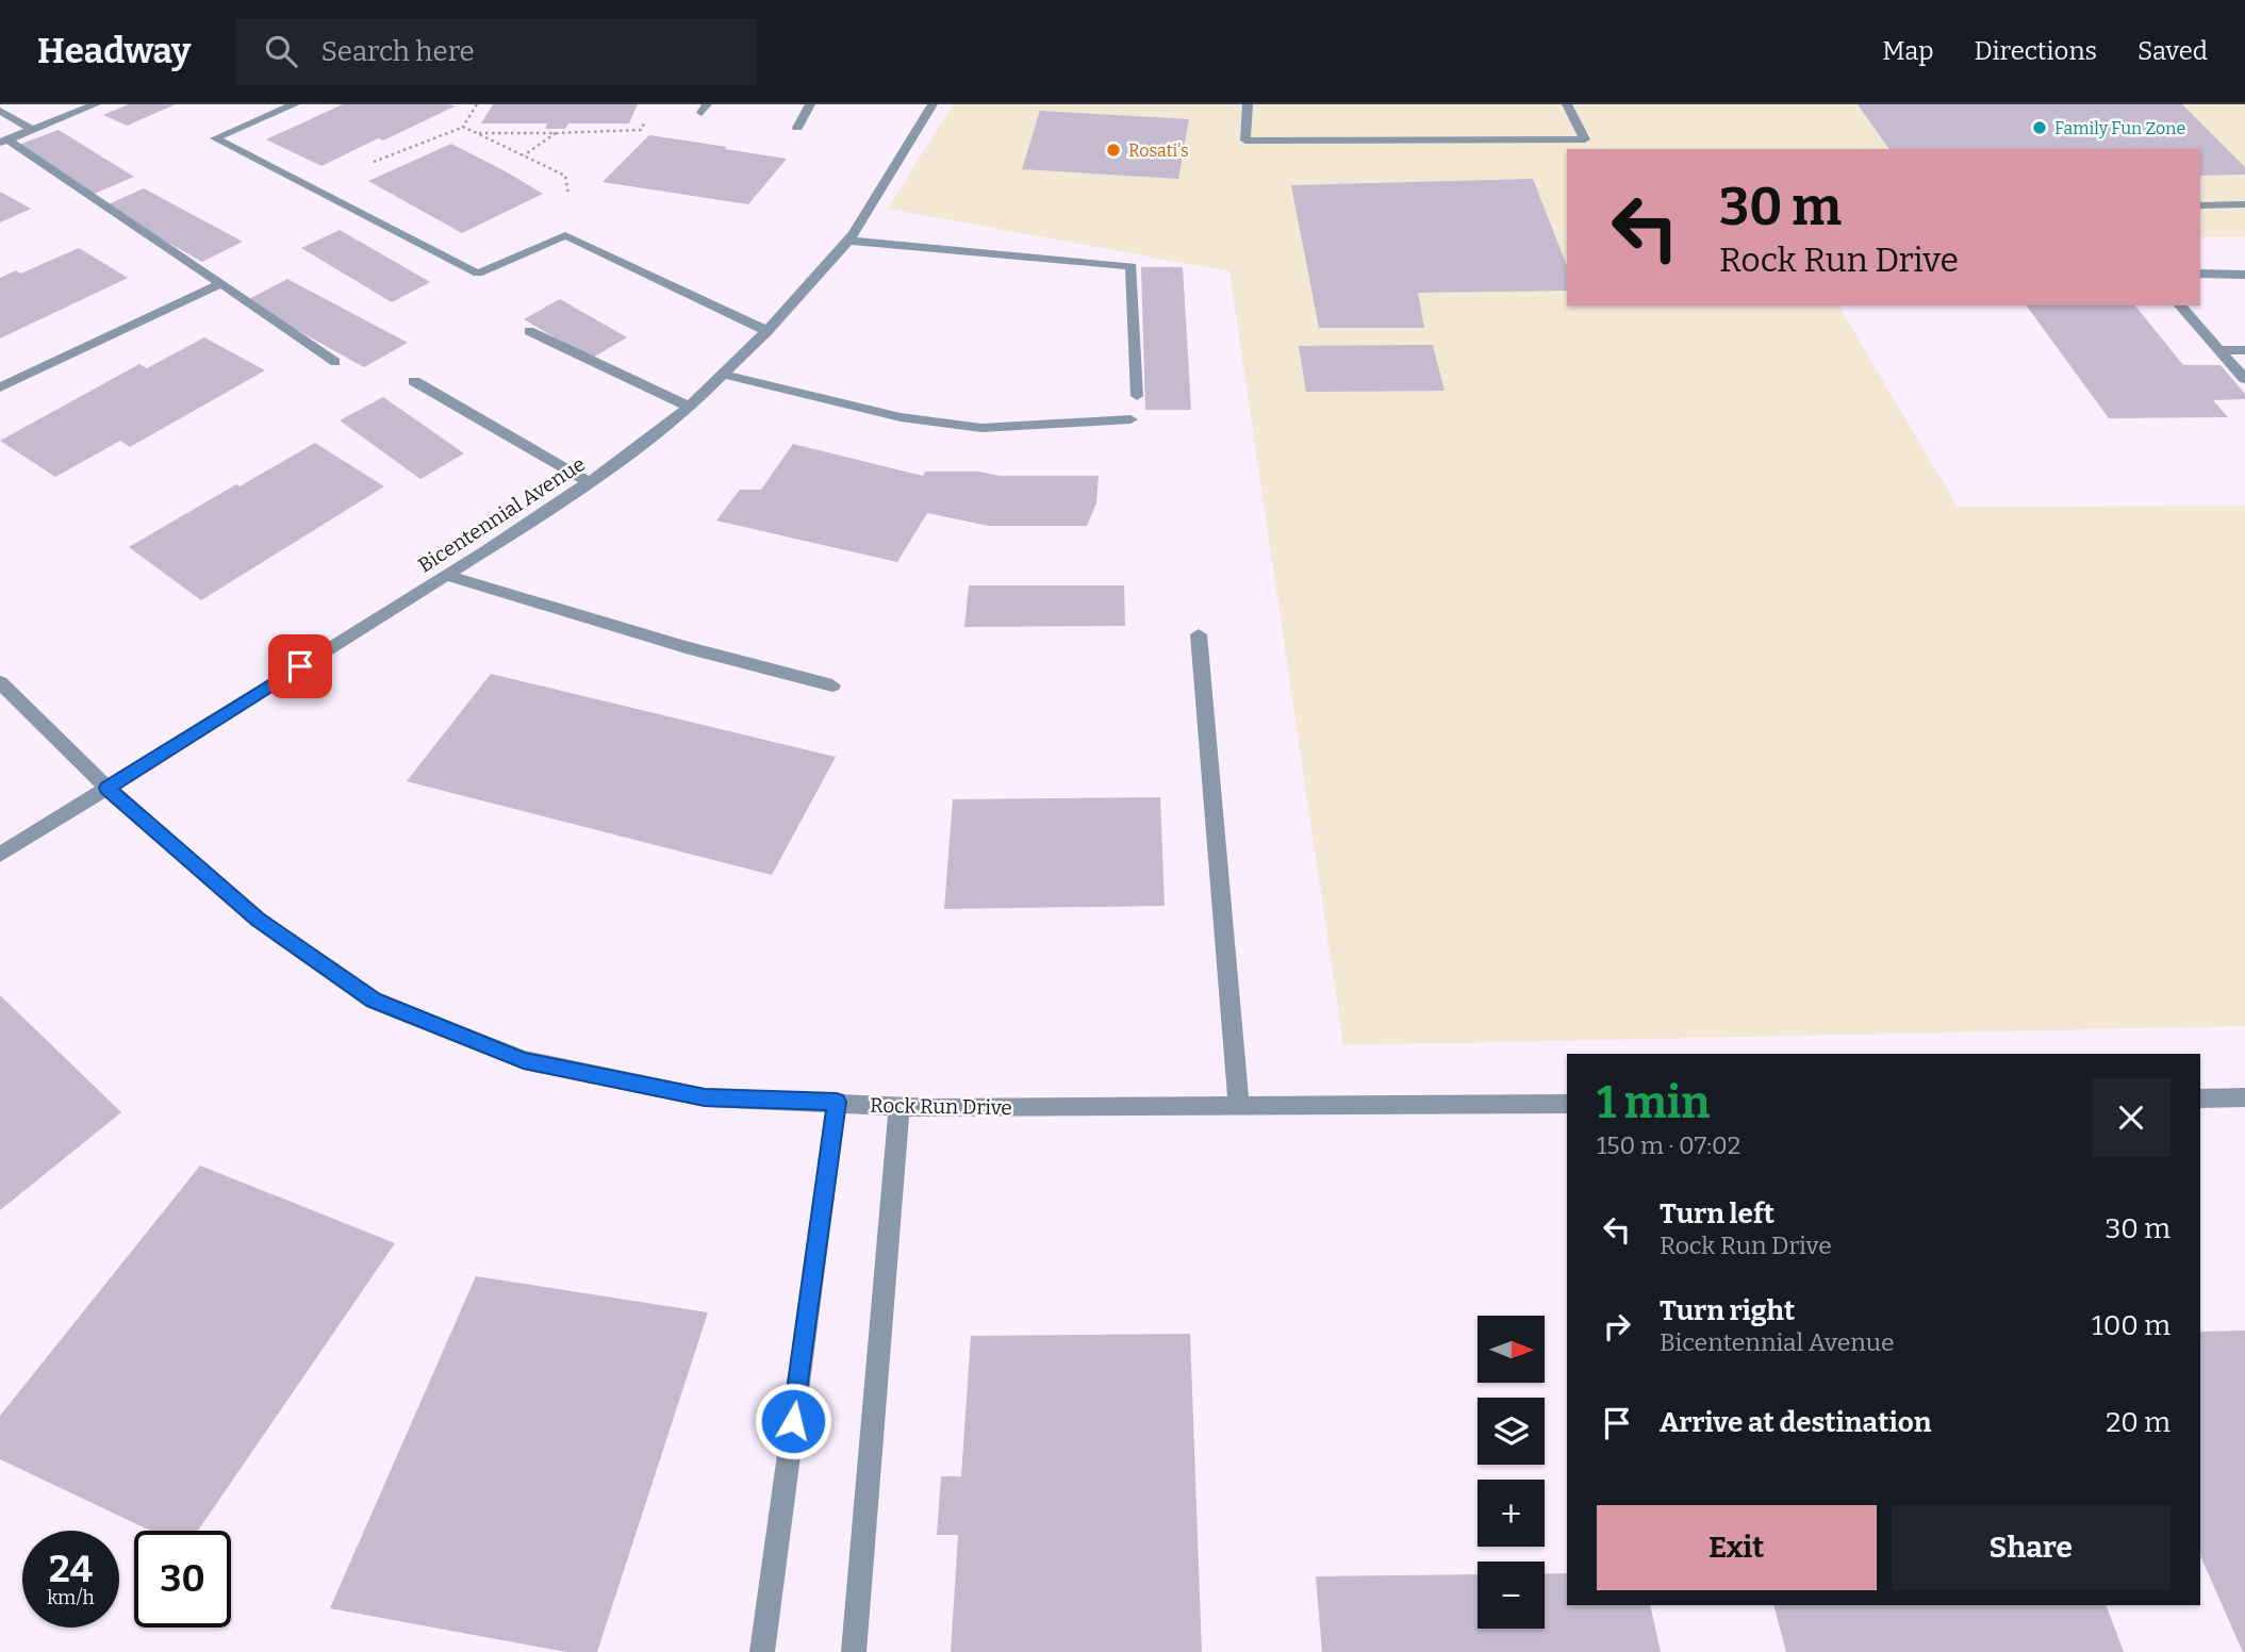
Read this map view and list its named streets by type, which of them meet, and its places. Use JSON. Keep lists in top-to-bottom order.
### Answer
{
  "streets": {
    "street": ["Bicentennial Avenue", "Rock Run Drive"]
  },
  "crossings": [
    ["Bicentennial Avenue", "Rock Run Drive"]
  ],
  "places": ["Family Fun Zone", "Rosati's"],
  "north": "right",
  "page": {
    "header": "Headway",
    "search": "Search here",
    "nav": ["Map", "Directions", "Saved"],
    "turn": ["30 m", "Rock Run Drive"],
    "heading": ["1 min", "150 m · 07:02"],
    "list": [
      {
        "name": "Turn left",
        "note": "Rock Run Drive",
        "value": "30 m"
      },
      {
        "name": "Turn right",
        "note": "Bicentennial Avenue",
        "value": "100 m"
      },
      {
        "name": "Arrive at destination",
        "value": "20 m"
      }
    ],
    "map_buttons": ["+", "−"],
    "buttons": ["Exit", "Share"],
    "speed": "24 km/h",
    "limit": "30"
  }
}
